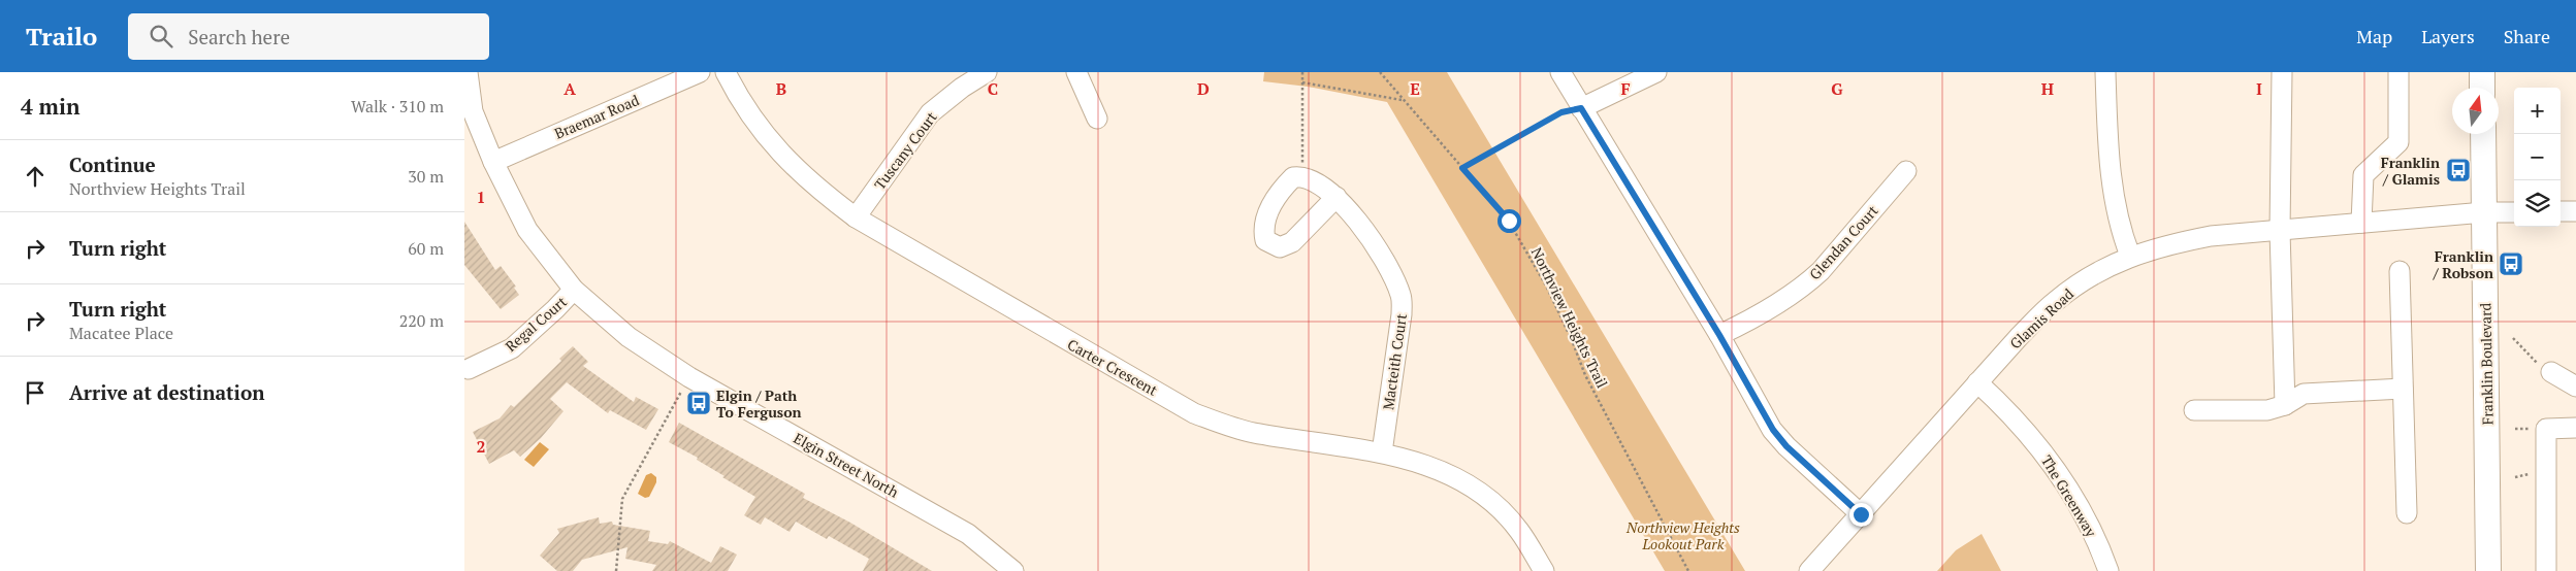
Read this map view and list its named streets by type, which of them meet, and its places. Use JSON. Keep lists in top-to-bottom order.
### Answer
{
  "streets": {
    "main road": ["Franklin Boulevard"],
    "street": [
      "Braemar Road",
      "Tuscany Court",
      "Glendan Court",
      "Glamis Road",
      "Regal Court",
      "Macteith Court",
      "Carter Crescent",
      "Elgin Street North",
      "The Greenway"
    ],
    "path": ["Northview Heights Trail"]
  },
  "crossings": [
    ["Braemar Road", "Elgin Street North"],
    ["Tuscany Court", "Carter Crescent"],
    ["Glamis Road", "Franklin Boulevard"],
    ["Glamis Road", "The Greenway"],
    ["Regal Court", "Elgin Street North"],
    ["Macteith Court", "Carter Crescent"]
  ],
  "parks": ["Northview Heights Lookout Park"],
  "places": {
    "bus stop": ["Franklin / Glamis", "Franklin / Robson", "Elgin / Path To Ferguson"]
  },
  "north": "top",
  "page": {
    "header": "Trailo",
    "search": "Search here",
    "nav": ["Map", "Layers", "Share"],
    "heading": ["4 min", "Walk · 310 m"],
    "map_buttons": ["+", "−"],
    "list": [
      ["Continue", "Northview Heights Trail", "30 m"],
      ["Turn right", "60 m"],
      ["Turn right", "Macatee Place", "220 m"],
      "Arrive at destination"
    ]
  },
  "grid": {
    "columns": [
      "A",
      "B",
      "C",
      "D",
      "E",
      "F",
      "G",
      "H",
      "I"
    ],
    "rows": ["1", "2"]
  }
}
